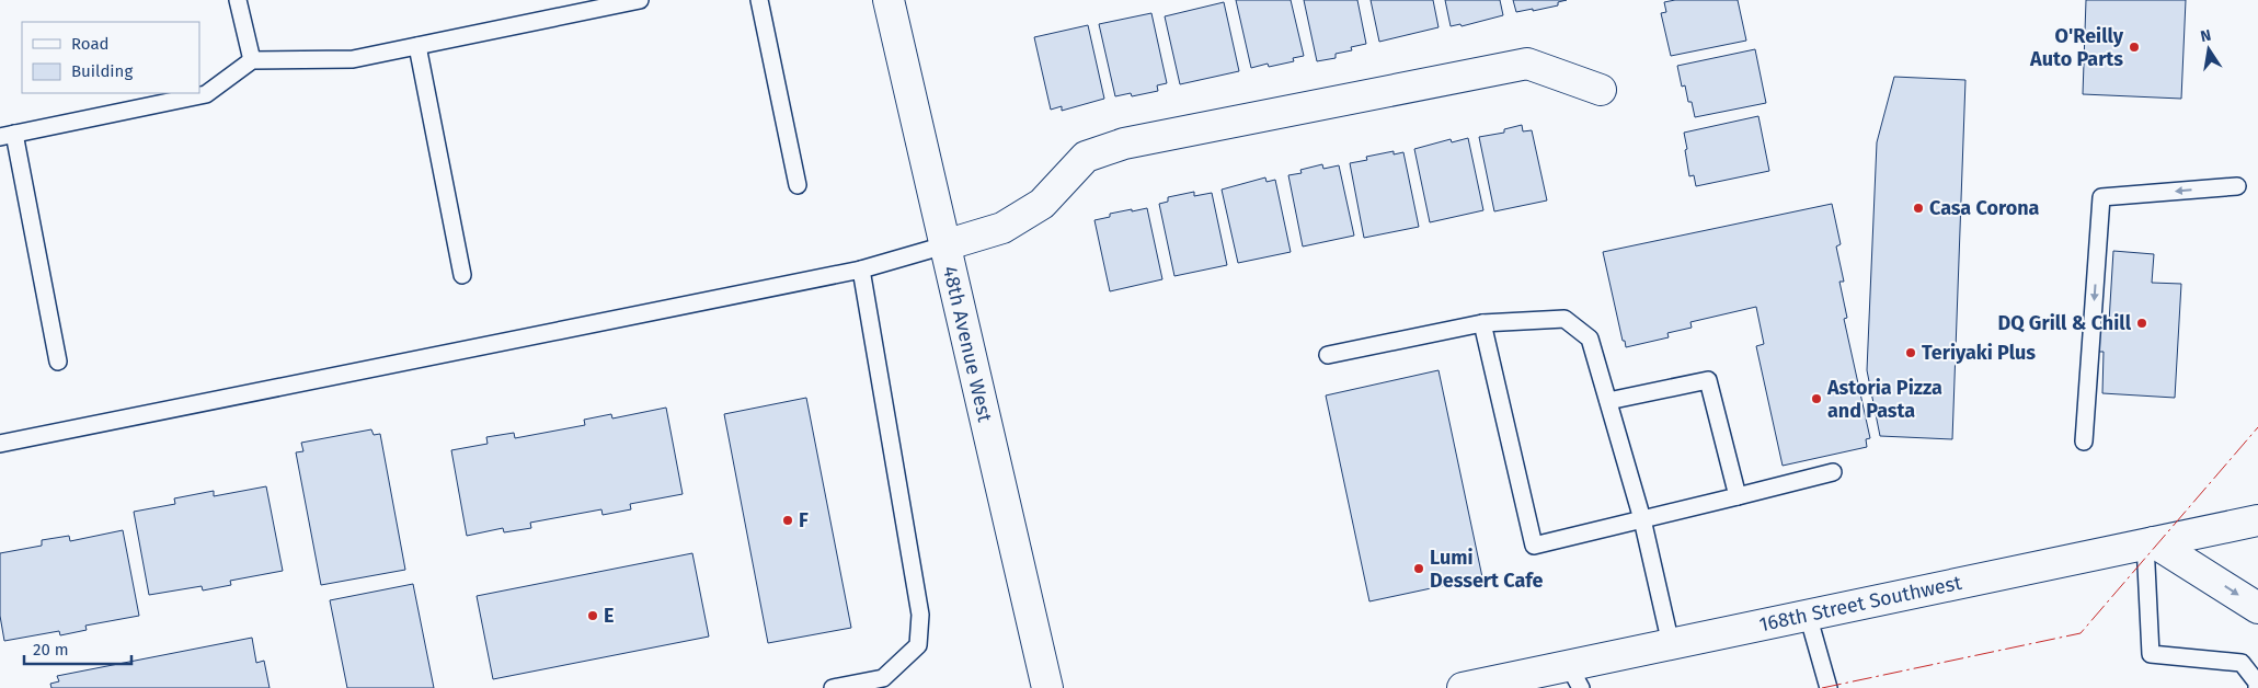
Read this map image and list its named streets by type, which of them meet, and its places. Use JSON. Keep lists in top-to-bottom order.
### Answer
{
  "streets": {
    "main road": ["48th Avenue West", "168th Street Southwest"]
  },
  "places": [
    "O'Reilly Auto Parts",
    "Casa Corona",
    "DQ Grill & Chill",
    "Teriyaki Plus",
    "Astoria Pizza and Pasta",
    "F",
    "Lumi Dessert Cafe",
    "E"
  ],
  "legend": ["Road", "Building"],
  "scale_bar": "20 m",
  "north": "top"
}
